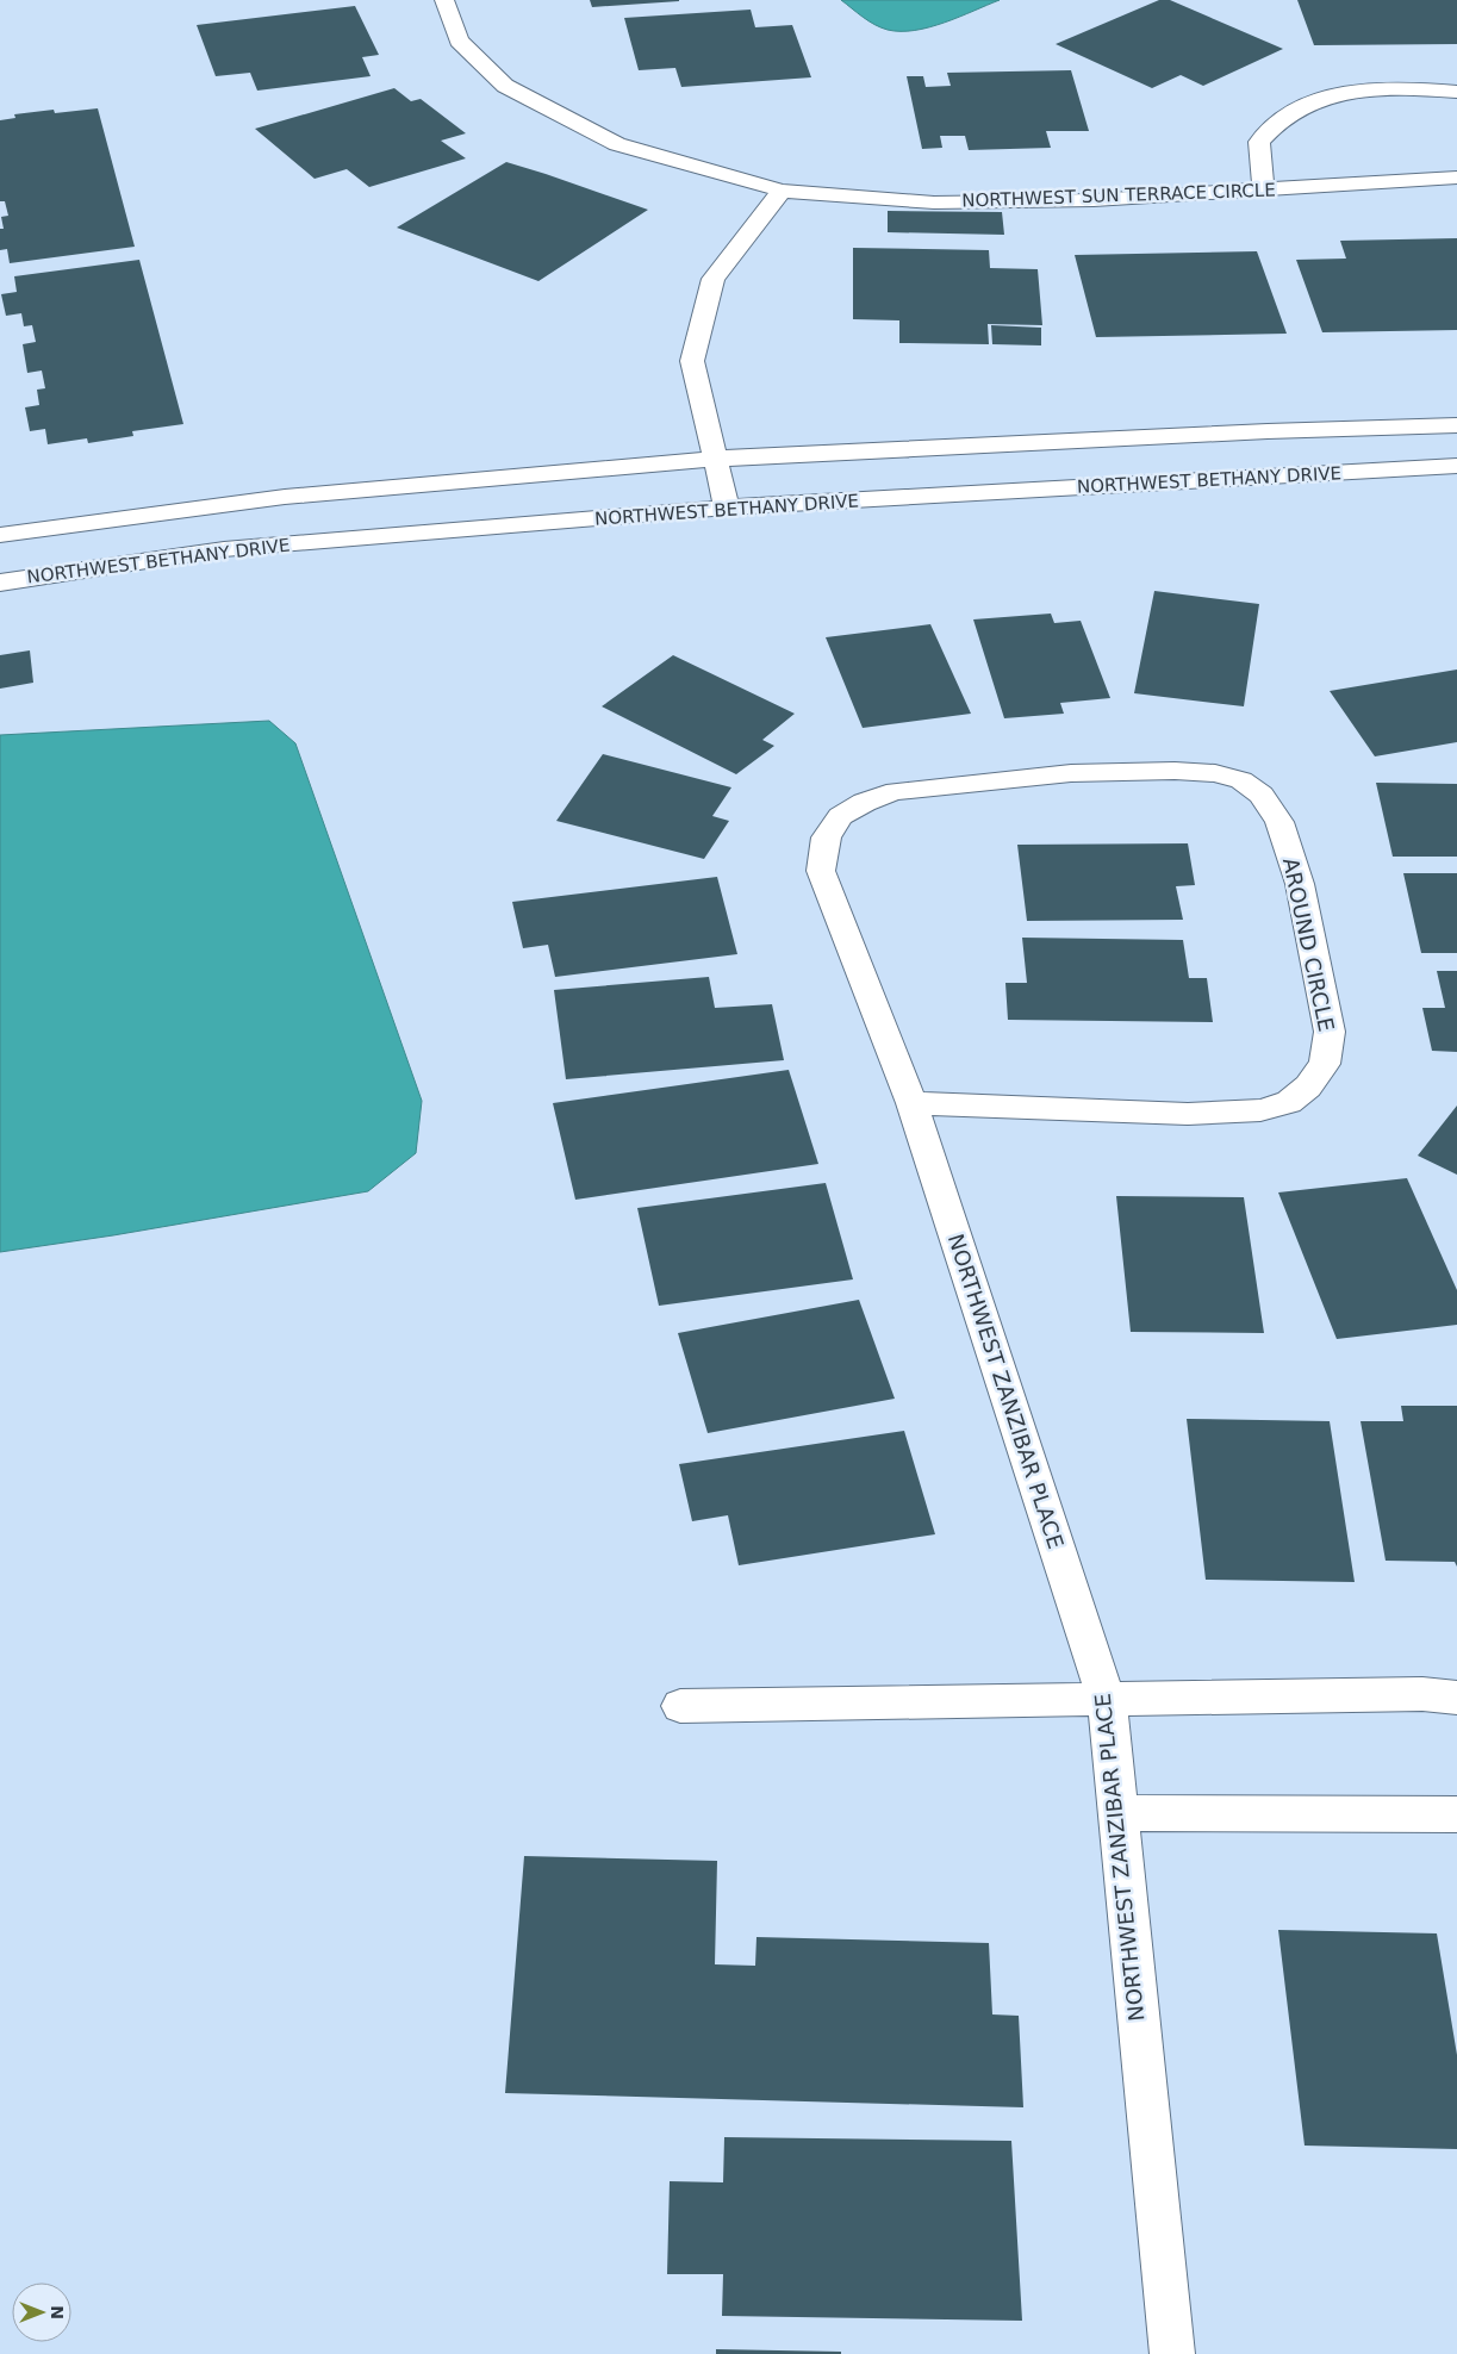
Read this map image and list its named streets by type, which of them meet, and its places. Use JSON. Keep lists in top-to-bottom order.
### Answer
{
  "streets": {
    "street": [
      "NORTHWEST SUN TERRACE CIRCLE",
      "NORTHWEST BETHANY DRIVE",
      "AROUND CIRCLE",
      "NORTHWEST ZANZIBAR PLACE"
    ]
  },
  "crossings": [
    ["AROUND CIRCLE", "NORTHWEST ZANZIBAR PLACE"]
  ],
  "north": "right"
}
